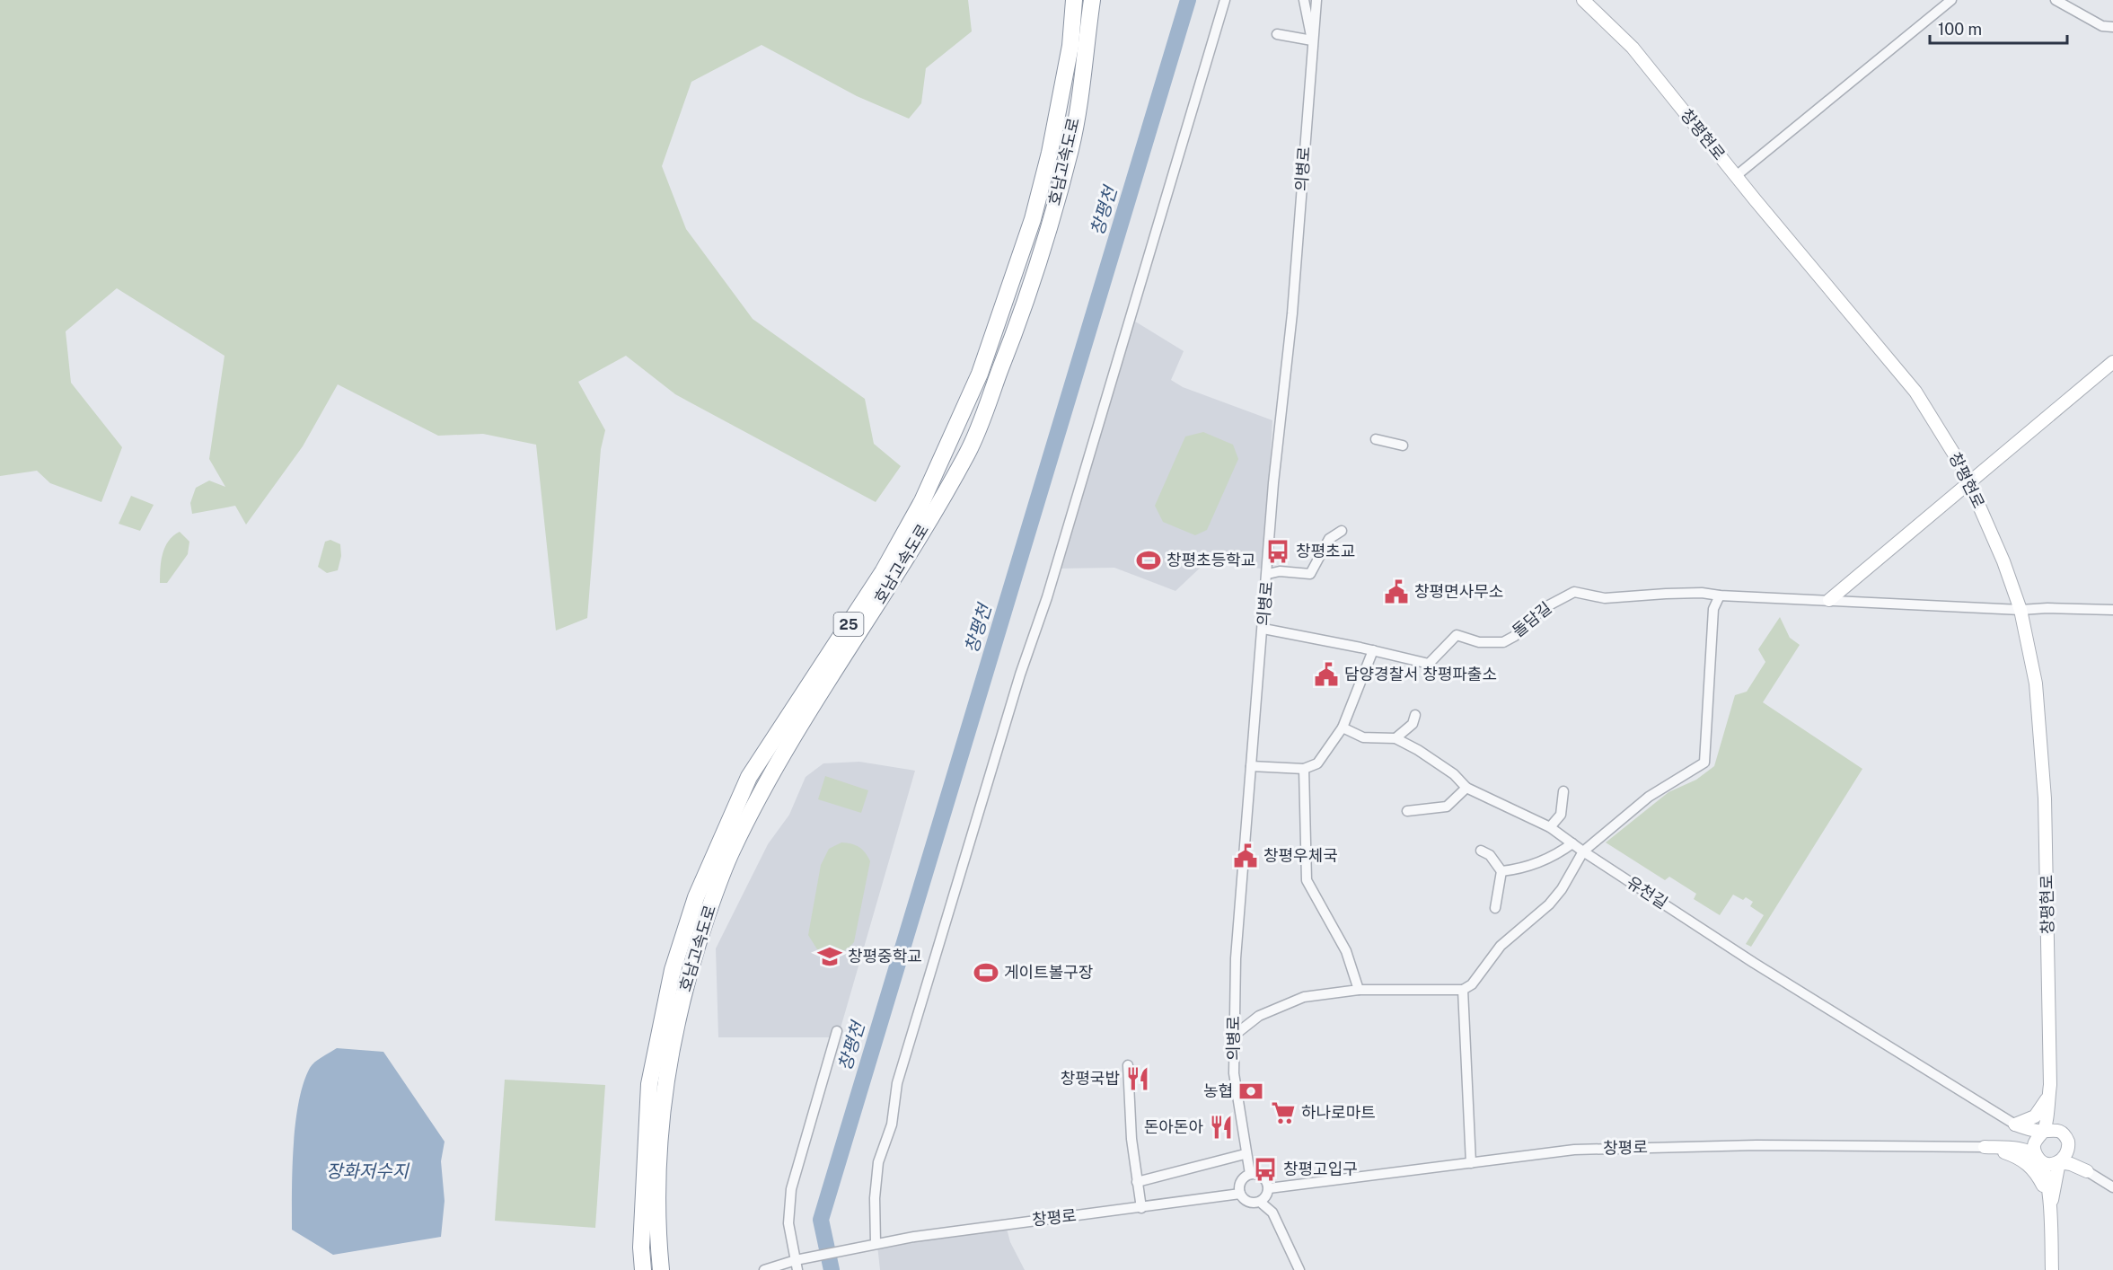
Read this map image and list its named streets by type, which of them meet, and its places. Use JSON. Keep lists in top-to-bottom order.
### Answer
{
  "streets": {
    "highway": ["호남고속도로", "25"],
    "main road": ["창평현로"],
    "street": [
      "의병로",
      "돌담길",
      "유천길",
      "창평로"
    ]
  },
  "crossings": [
    ["의병로", "돌담길"],
    ["의병로", "창평로"]
  ],
  "water": ["창평천", "장화저수지"],
  "places": {
    "bus stop": ["창평초교", "창평고입구"],
    "sports": ["창평초등학교", "게이트볼구장"],
    "public building": ["창평면사무소", "담양경찰서 창평파출소", "창평우체국"],
    "school or university": ["창평중학교"],
    "restaurant": ["창평국밥", "돈아돈아"],
    "bank": ["농협"],
    "supermarket": ["하나로마트"]
  },
  "scale_bar": "100 m"
}
